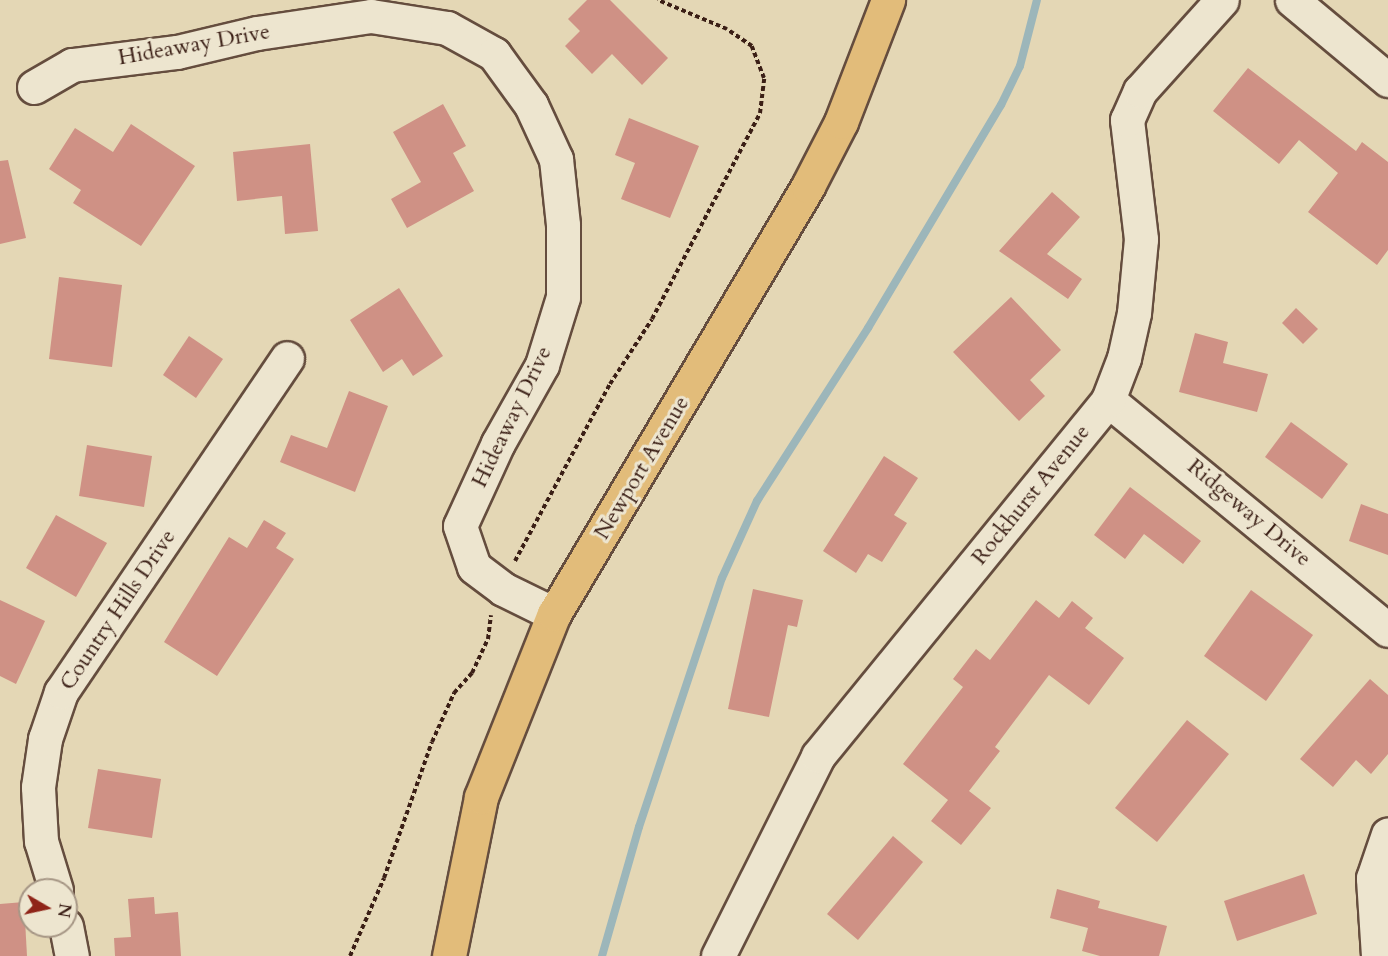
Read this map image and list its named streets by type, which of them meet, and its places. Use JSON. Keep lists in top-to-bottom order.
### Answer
{
  "streets": {
    "main road": ["Newport Avenue"],
    "street": [
      "Hideaway Drive",
      "Rockhurst Avenue",
      "Ridgeway Drive",
      "Country Hills Drive"
    ]
  },
  "crossings": [
    ["Hideaway Drive", "Newport Avenue"],
    ["Rockhurst Avenue", "Ridgeway Drive"]
  ],
  "north": "right"
}
